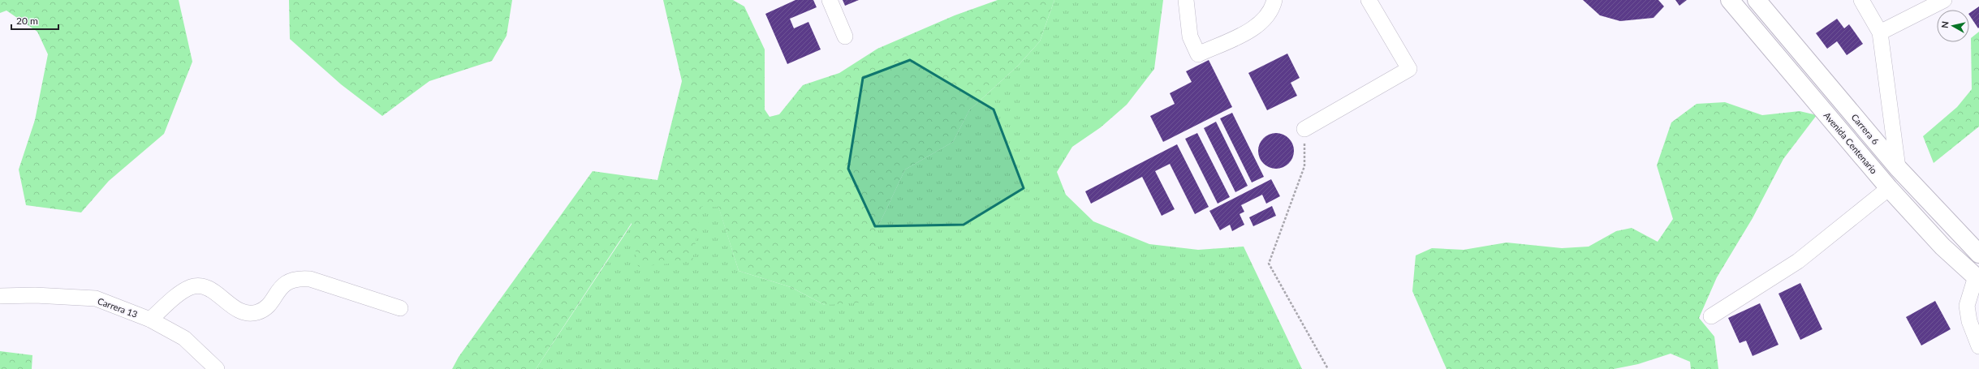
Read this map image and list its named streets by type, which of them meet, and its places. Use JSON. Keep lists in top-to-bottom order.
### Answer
{
  "streets": {
    "main road": ["Carrera 6", "Avenida Centenario"],
    "street": ["Carrera 13"]
  },
  "scale_bar": "20 m",
  "north": "left"
}
